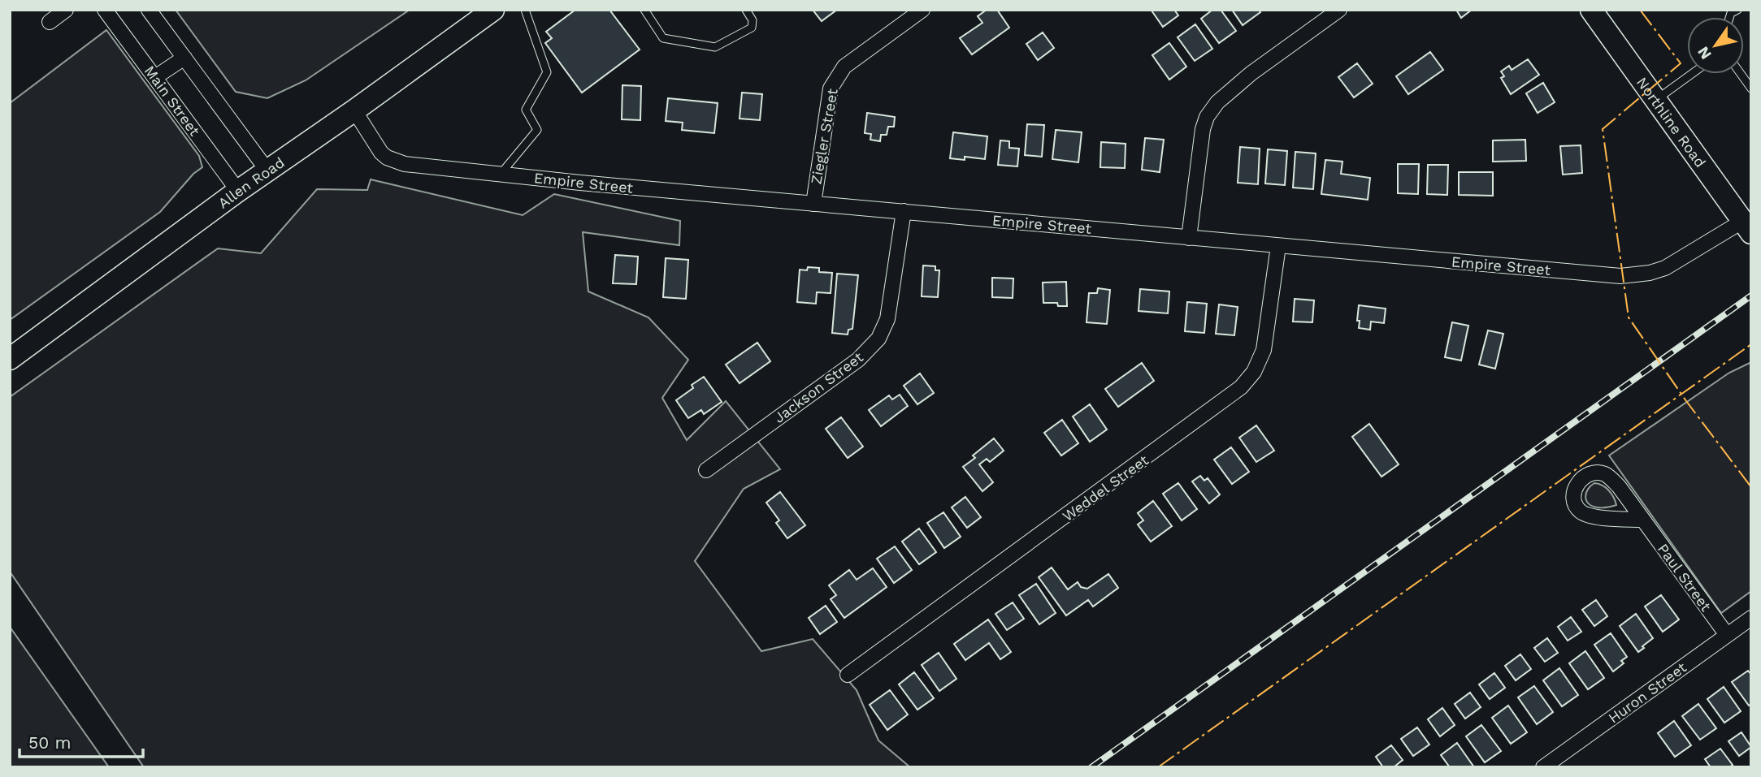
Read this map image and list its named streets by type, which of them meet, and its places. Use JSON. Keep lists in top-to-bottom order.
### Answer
{
  "streets": {
    "main road": ["Northline Road", "Allen Road"],
    "street": [
      "Main Street",
      "Ziegler Street",
      "Empire Street",
      "Jackson Street",
      "Weddel Street",
      "Paul Street",
      "Huron Street"
    ]
  },
  "crossings": [
    ["Main Street", "Allen Road"],
    ["Northline Road", "Empire Street"],
    ["Ziegler Street", "Empire Street"],
    ["Allen Road", "Empire Street"],
    ["Empire Street", "Jackson Street"],
    ["Empire Street", "Weddel Street"],
    ["Paul Street", "Huron Street"]
  ],
  "scale_bar": "50 m",
  "north": "bottom left"
}
